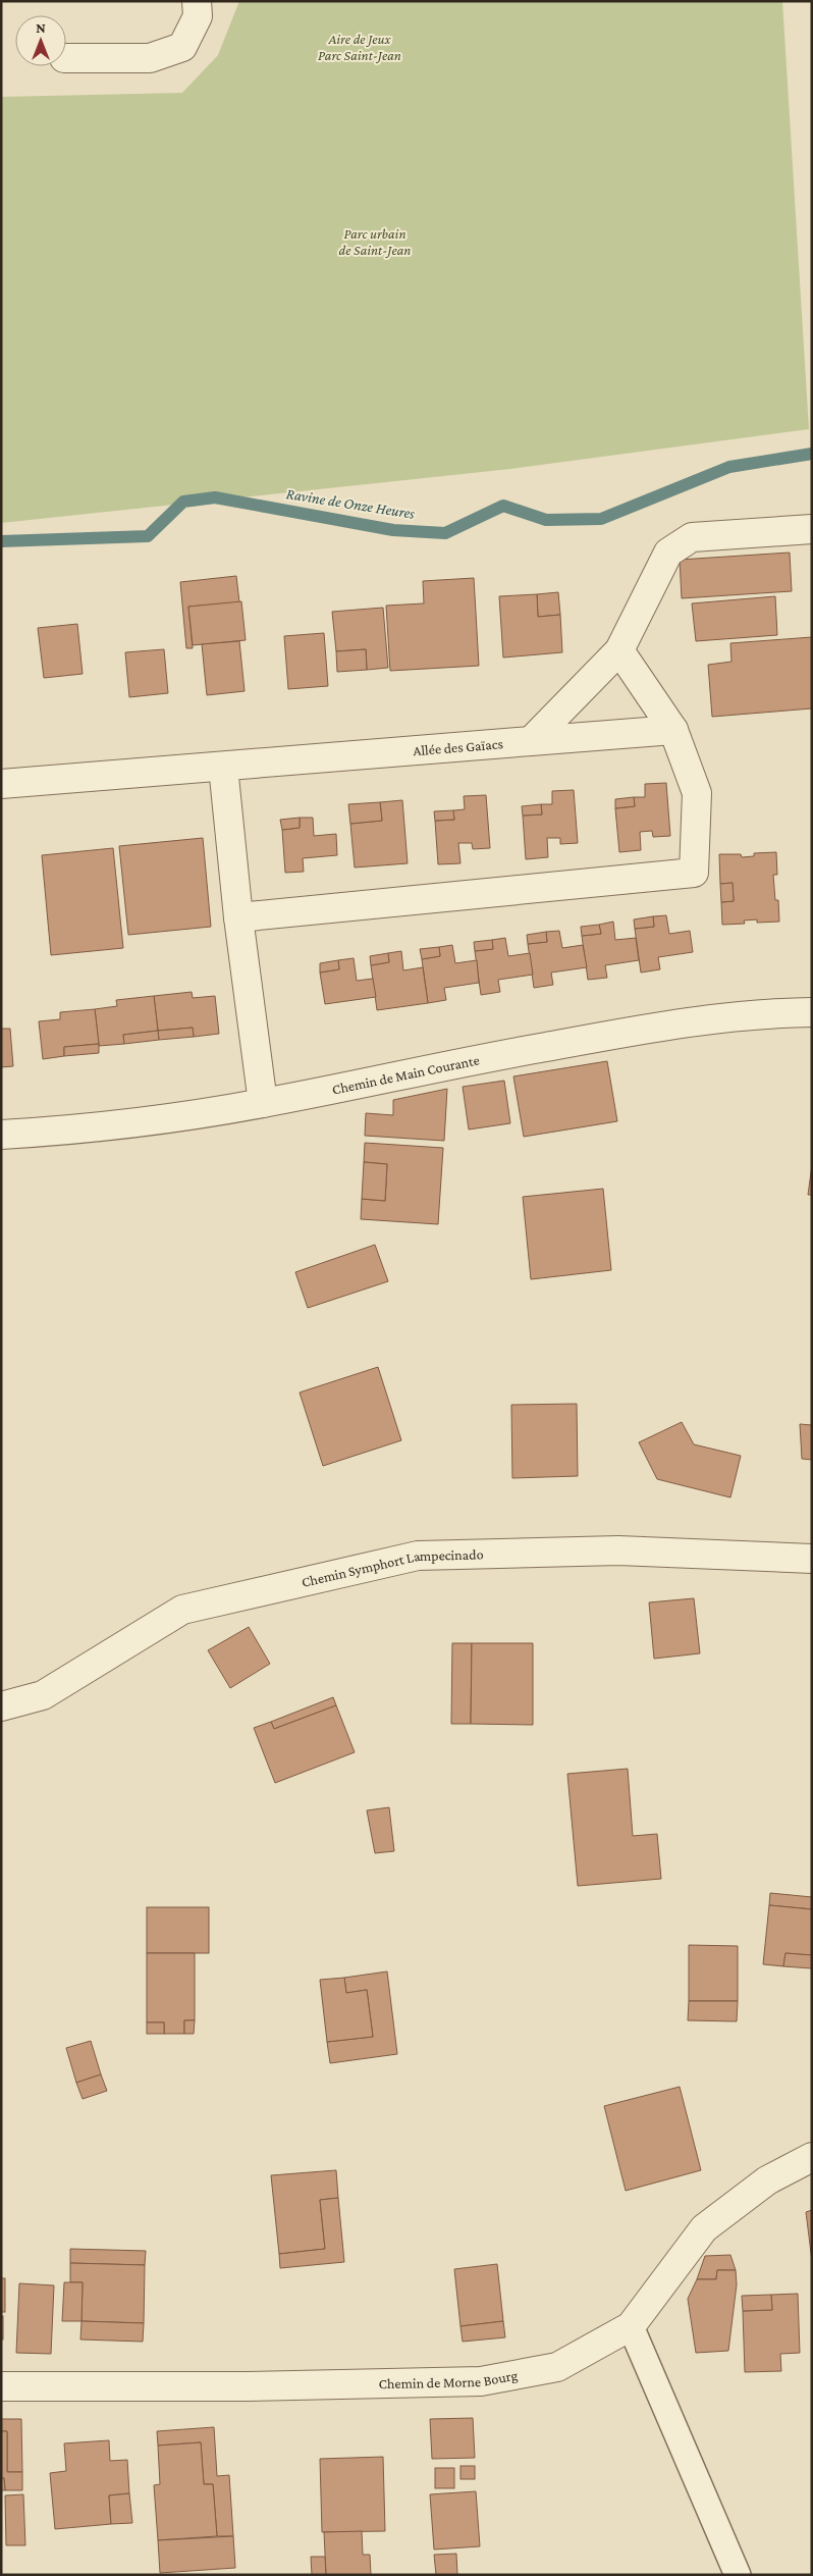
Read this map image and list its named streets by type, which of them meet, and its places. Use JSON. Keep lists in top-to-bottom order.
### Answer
{
  "streets": {
    "street": [
      "Allée des Gaïacs",
      "Chemin de Main Courante",
      "Chemin Symphort Lampecinado",
      "Chemin de Morne Bourg"
    ]
  },
  "water": ["Ravine de Onze Heures"],
  "parks": ["Aire de Jeux Parc Saint-Jean", "Parc urbain de Saint-Jean"],
  "north": "top"
}
